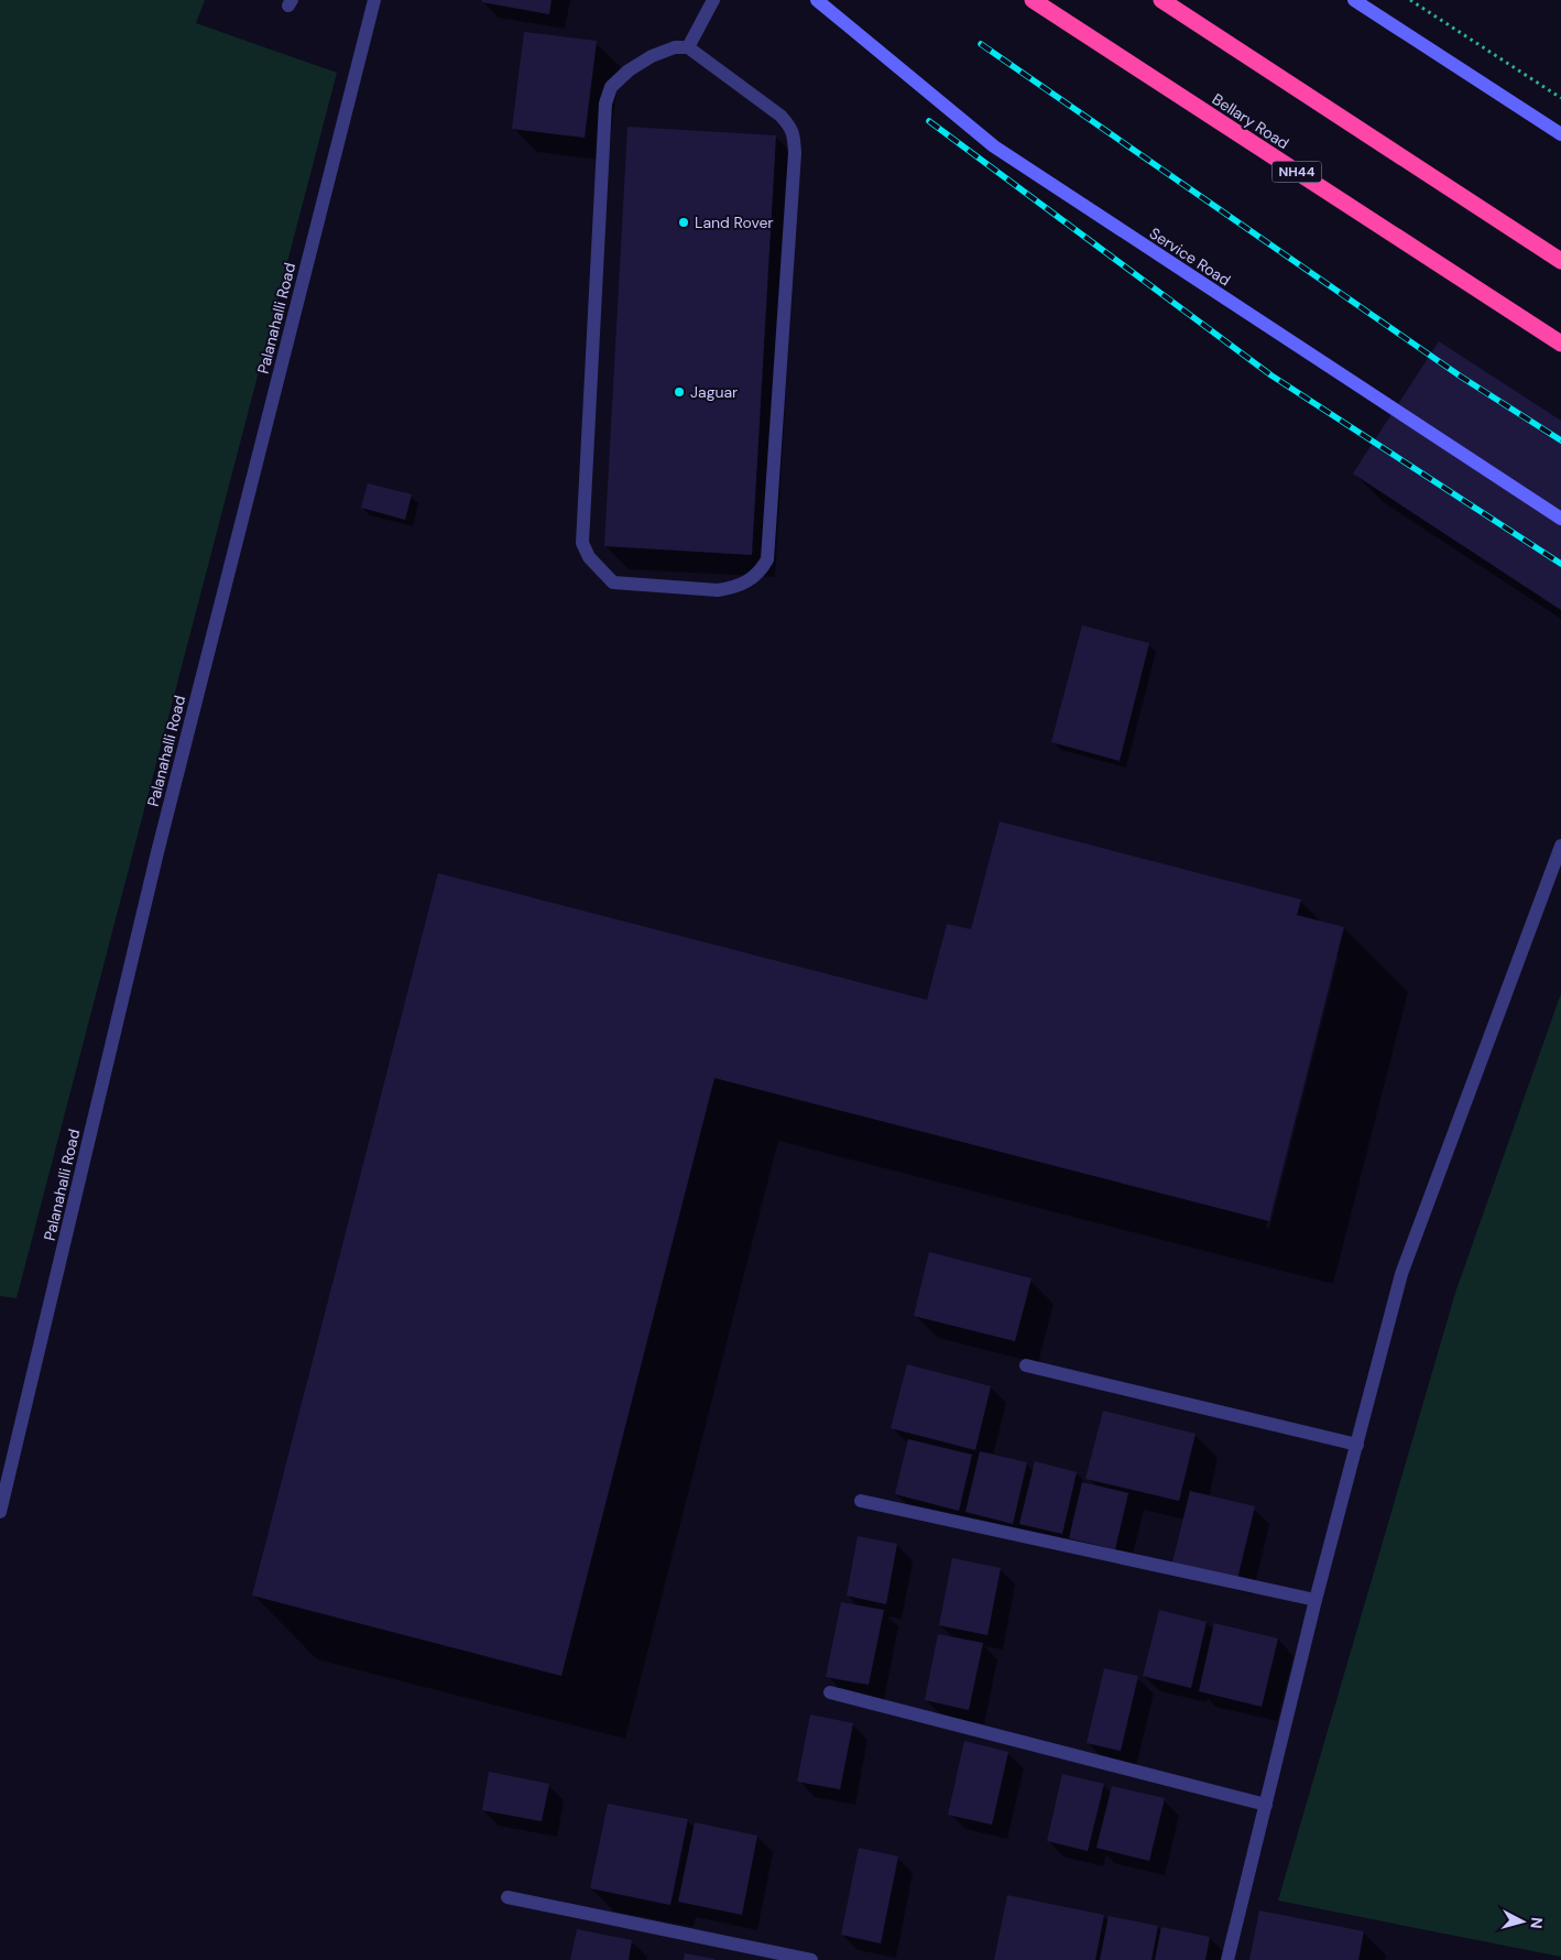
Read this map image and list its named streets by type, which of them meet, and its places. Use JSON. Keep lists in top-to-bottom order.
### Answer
{
  "streets": {
    "highway": ["Bellary Road", "NH44"],
    "main road": ["Service Road"],
    "street": ["Palanahalli Road"]
  },
  "places": ["Land Rover", "Jaguar"],
  "north": "right"
}
